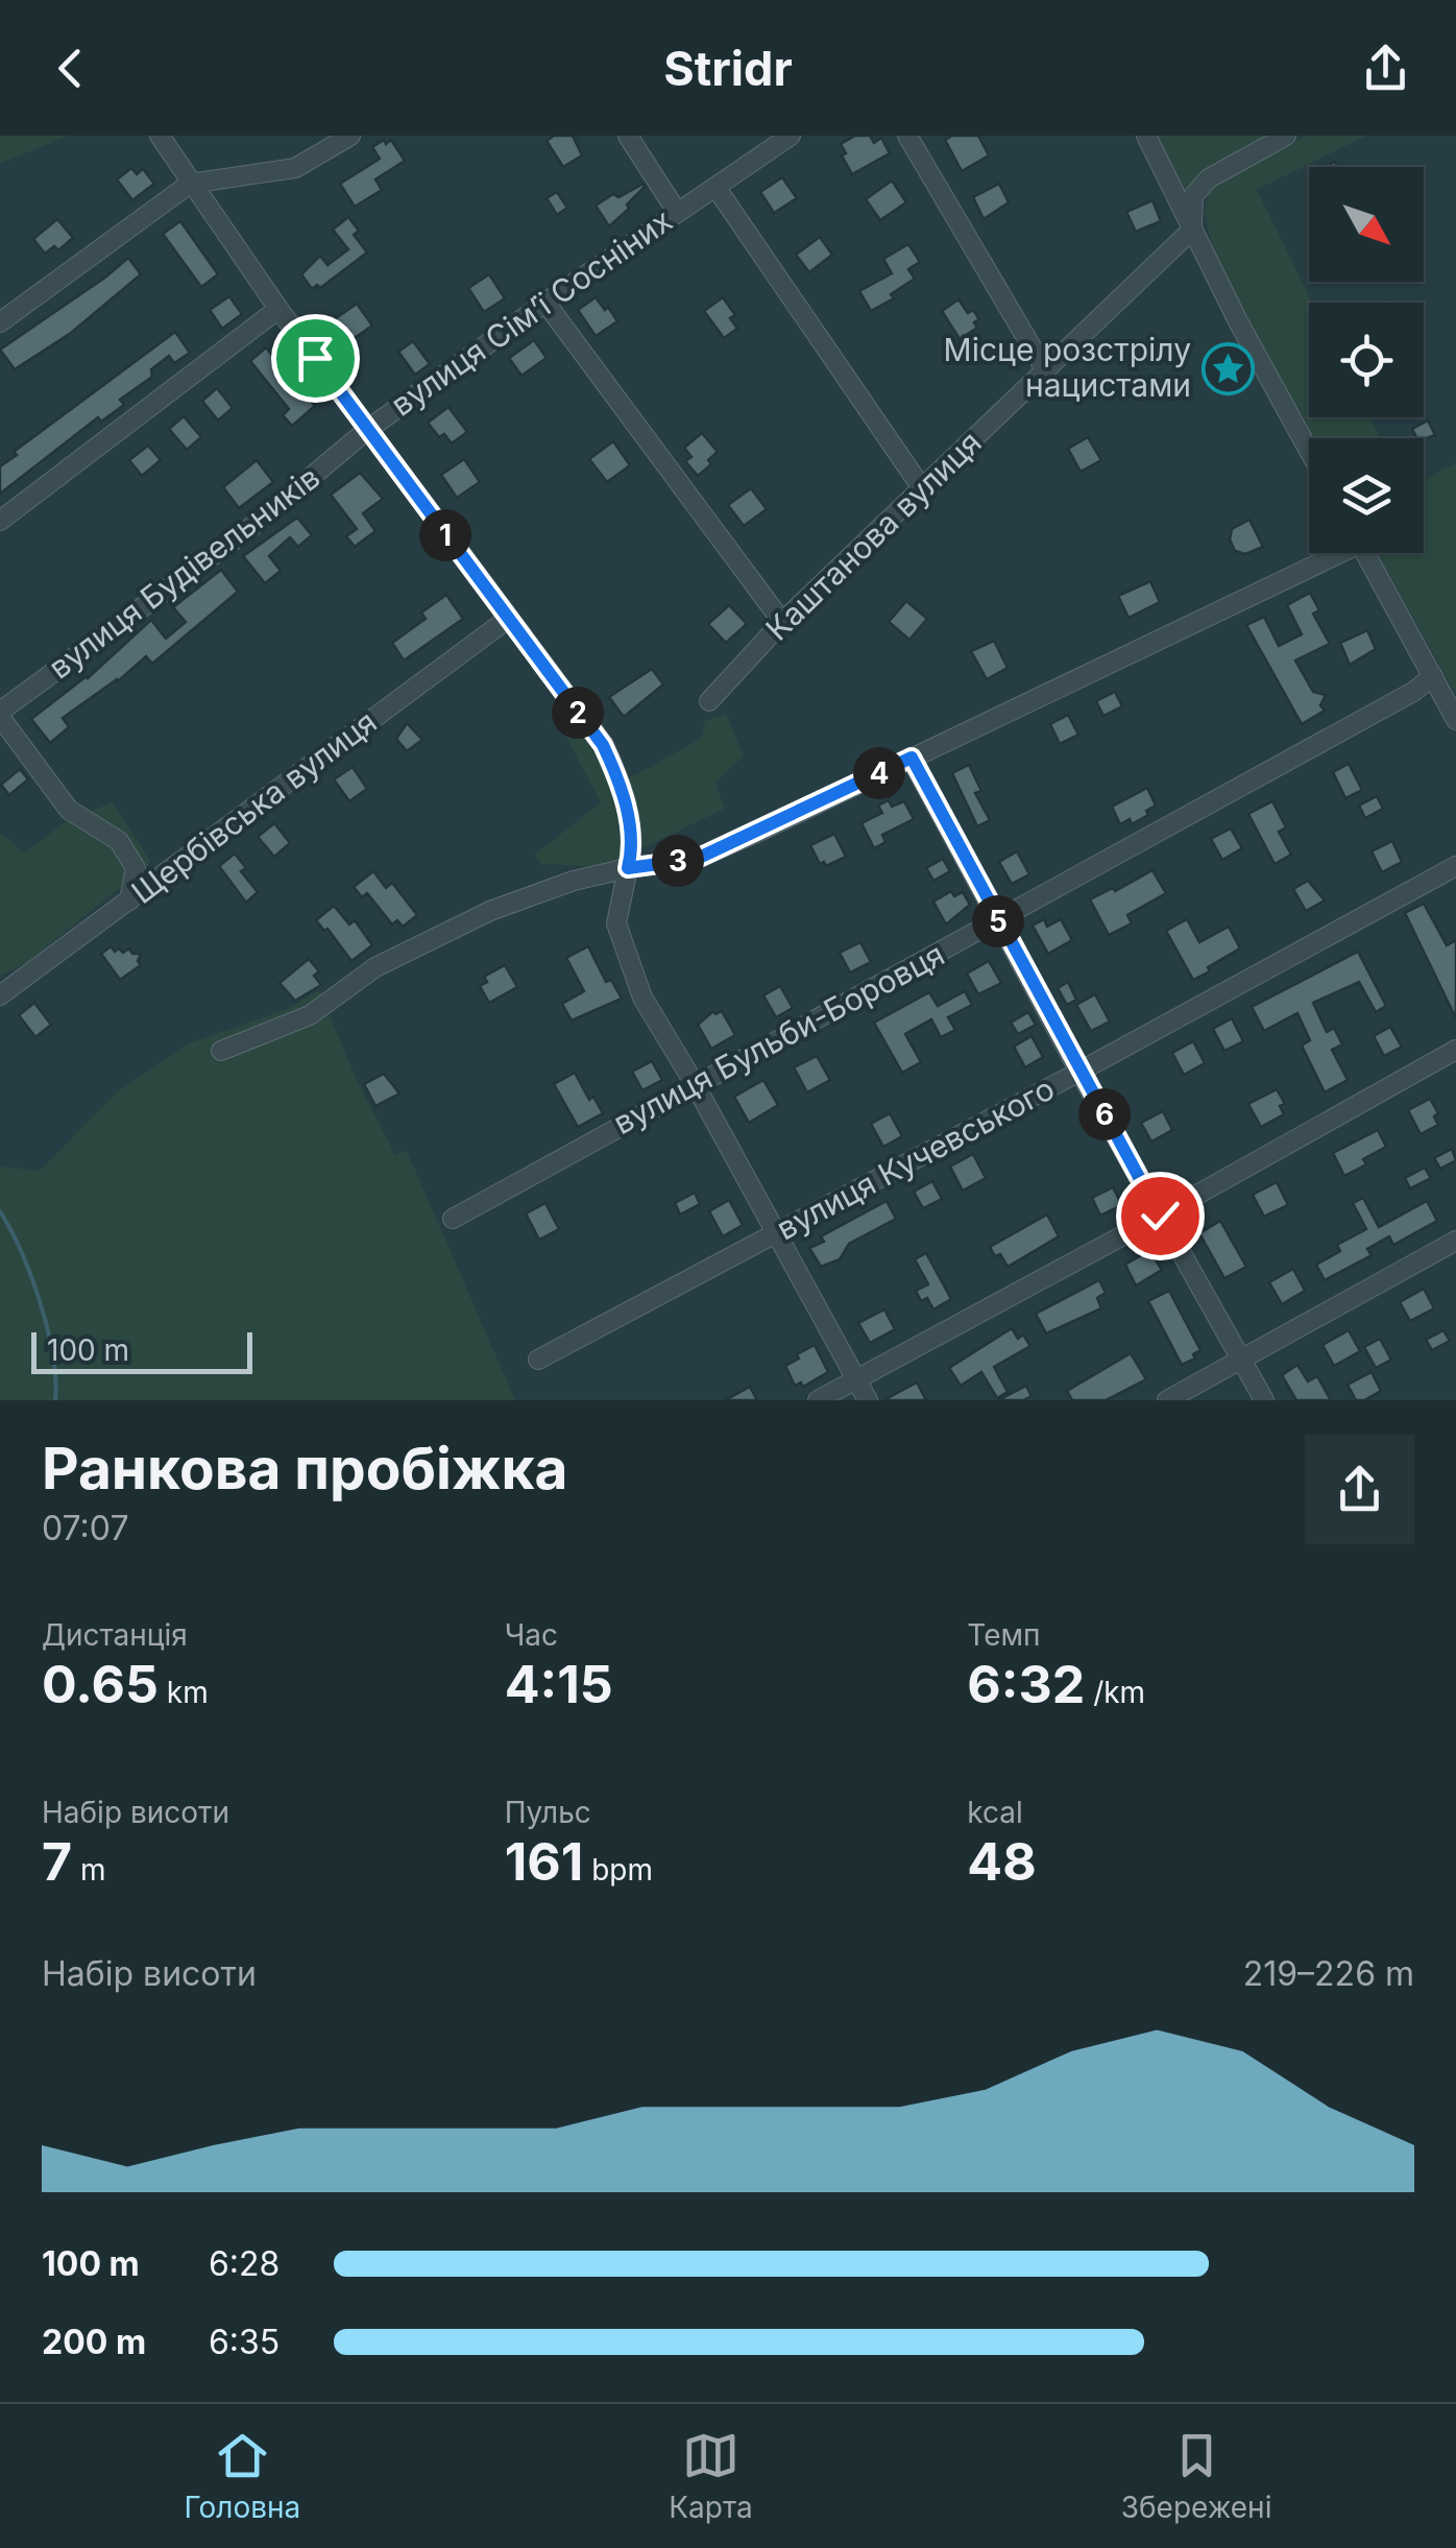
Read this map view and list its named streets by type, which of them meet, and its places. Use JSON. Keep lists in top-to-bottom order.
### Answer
{
  "streets": {
    "street": [
      "вулиця Сім’ї Сосніних",
      "Каштанова вулиця",
      "вулиця Будівельників",
      "Щербівська вулиця",
      "вулиця Бульби-Боровця",
      "вулиця Кучевського"
    ]
  },
  "crossings": [
    ["вулиця Сім’ї Сосніних", "вулиця Будівельників"],
    ["вулиця Сім’ї Сосніних", "Щербівська вулиця"]
  ],
  "places": {
    "place": ["Місце розстрілу нацистами"]
  },
  "scale_bar": "100 m",
  "north": "bottom right",
  "page": {
    "header": "Stridr",
    "pins": [
      "1",
      "2",
      "4",
      "3",
      "5",
      "6"
    ],
    "scale": "100 m",
    "heading": ["Ранкова пробіжка", "07:07"],
    "stats": [
      ["Дистанція", "0.65 km"],
      ["Час", "4:15"],
      ["Темп", "6:32 /km"],
      ["Набір висоти", "7 m"],
      ["Пульс", "161 bpm"],
      ["kcal", "48"]
    ],
    "chart": ["Набір висоти", "219–226 m"],
    "list": [
      {
        "name": "100 m",
        "note": "6:28"
      },
      {
        "name": "200 m",
        "note": "6:35"
      }
    ],
    "tabs": ["Головна", "Карта", "Збережені"]
  }
}
